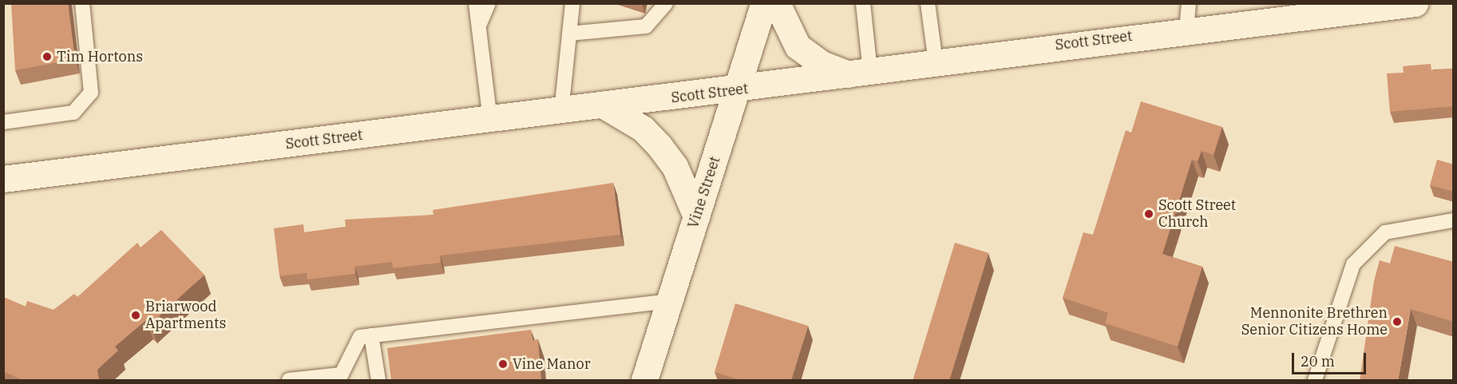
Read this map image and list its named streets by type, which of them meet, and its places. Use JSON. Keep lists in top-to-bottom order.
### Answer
{
  "streets": {
    "main road": ["Scott Street", "Vine Street"]
  },
  "crossings": [
    ["Scott Street", "Vine Street"]
  ],
  "places": [
    "Tim Hortons",
    "Scott Street Church",
    "Briarwood Apartments",
    "Mennonite Brethren Senior Citizens Home",
    "Vine Manor"
  ],
  "scale_bar": "20 m"
}
